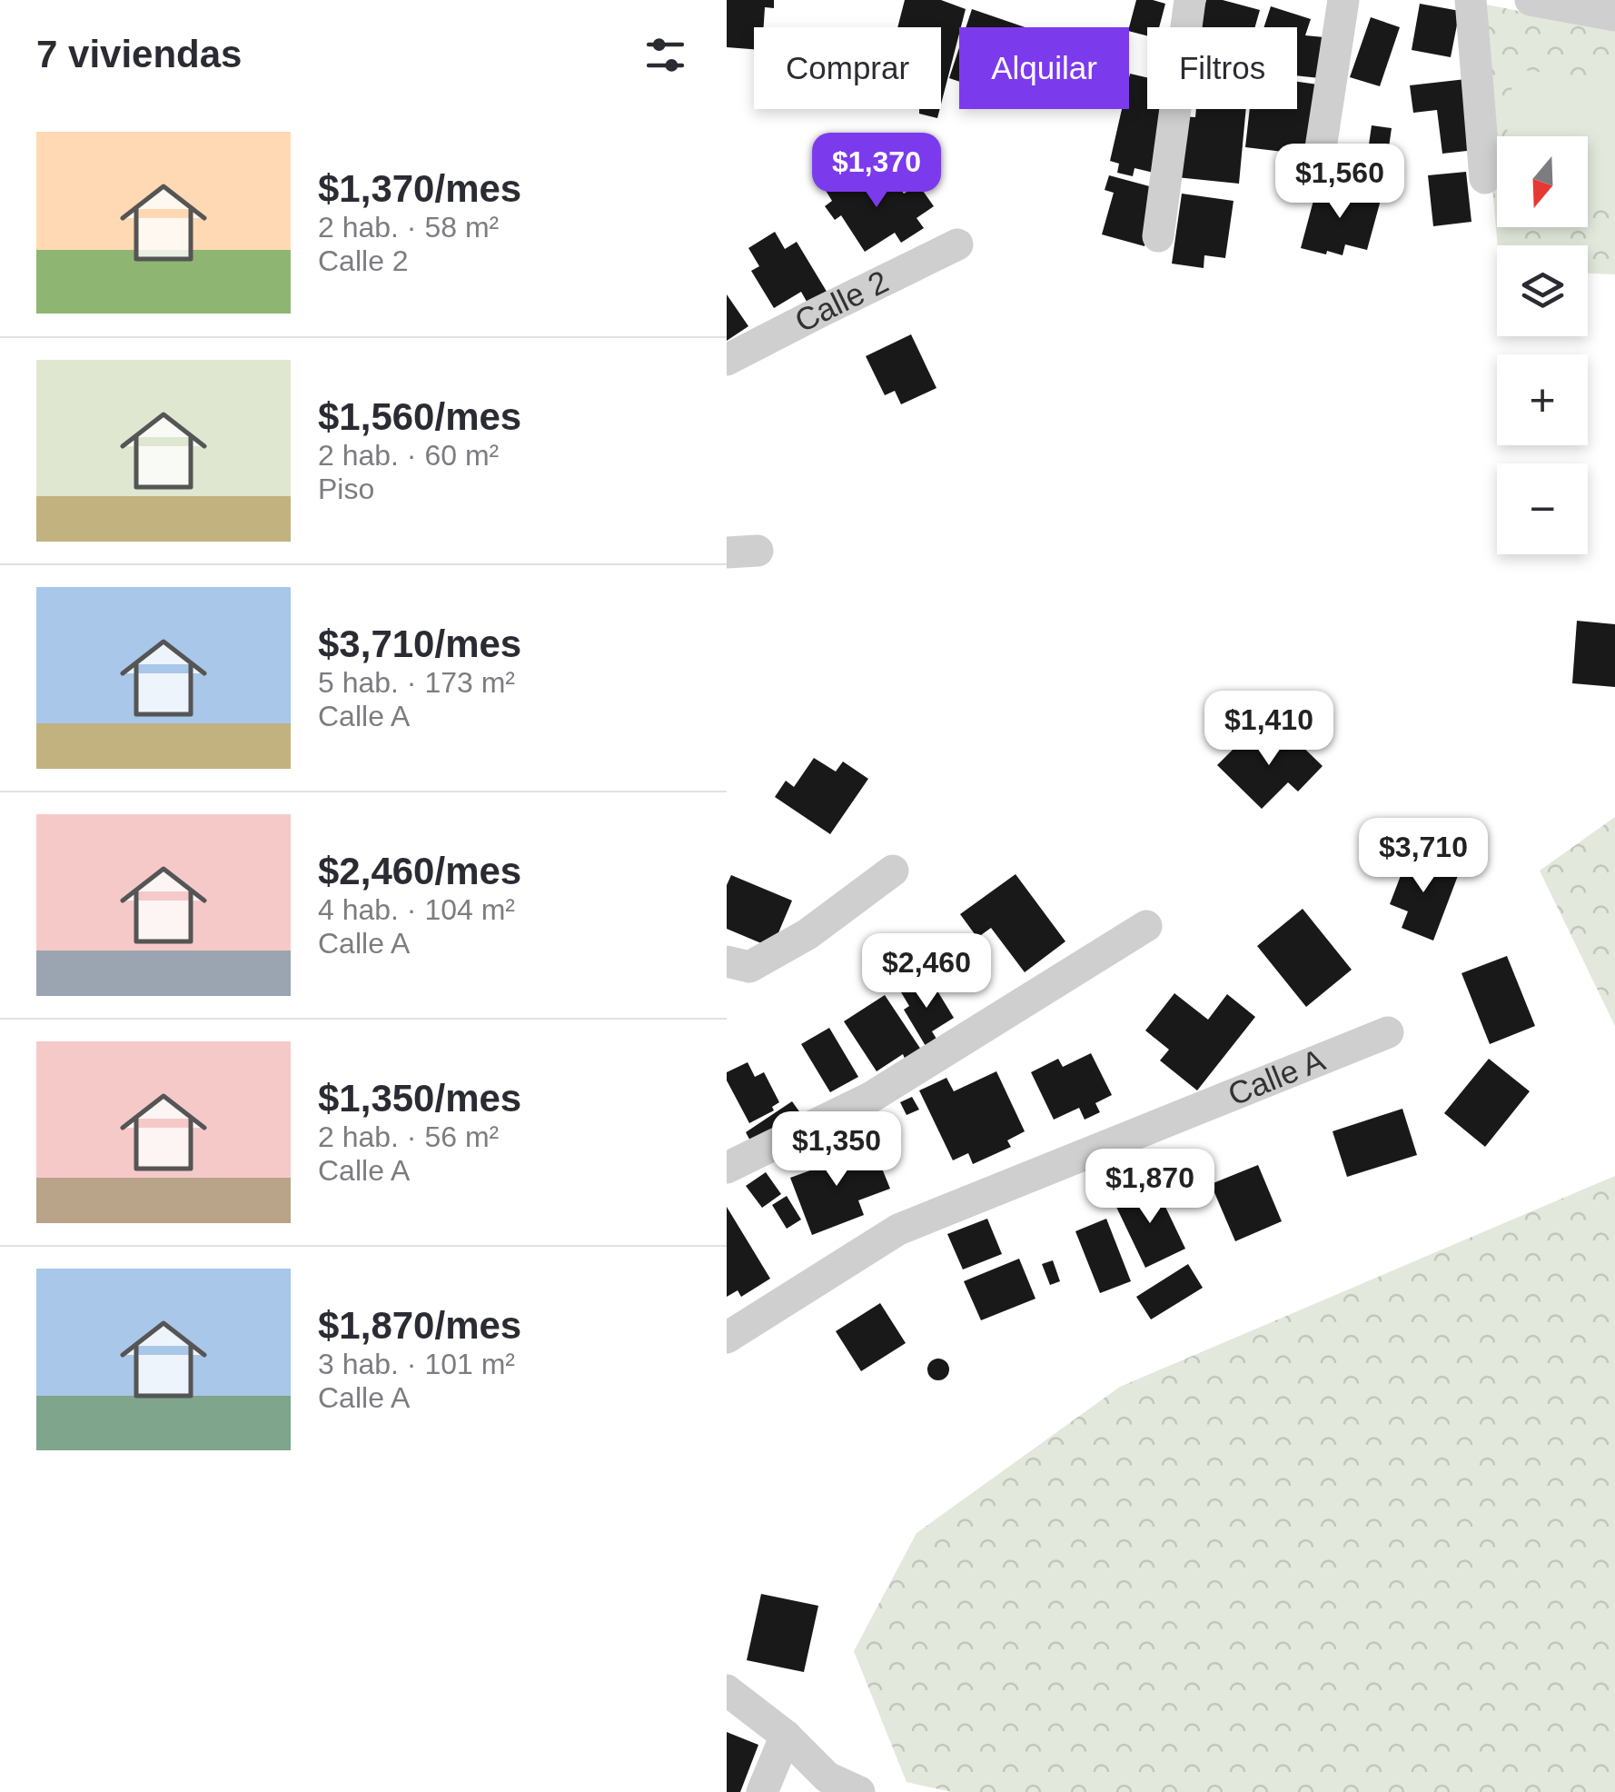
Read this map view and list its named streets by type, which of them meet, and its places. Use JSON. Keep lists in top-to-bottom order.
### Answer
{
  "streets": {
    "street": ["Calle 2", "Calle A"]
  },
  "north": "bottom",
  "page": {
    "heading": "7 viviendas",
    "chip": ["Comprar", "Alquilar", "Filtros"],
    "list": [
      {
        "name": "$1,370/mes",
        "note": "2 hab. · 58 m² · Calle 2"
      },
      {
        "name": "$1,560/mes",
        "note": "2 hab. · 60 m² · Piso"
      },
      {
        "name": "$3,710/mes",
        "note": "5 hab. · 173 m² · Calle A"
      },
      {
        "name": "$2,460/mes",
        "note": "4 hab. · 104 m² · Calle A"
      },
      {
        "name": "$1,350/mes",
        "note": "2 hab. · 56 m² · Calle A"
      },
      {
        "name": "$1,870/mes",
        "note": "3 hab. · 101 m² · Calle A"
      }
    ],
    "price": [
      "$1,370",
      "$1,560",
      "$1,410",
      "$3,710",
      "$2,460",
      "$1,350",
      "$1,870"
    ],
    "map_buttons": ["+", "−"]
  }
}
